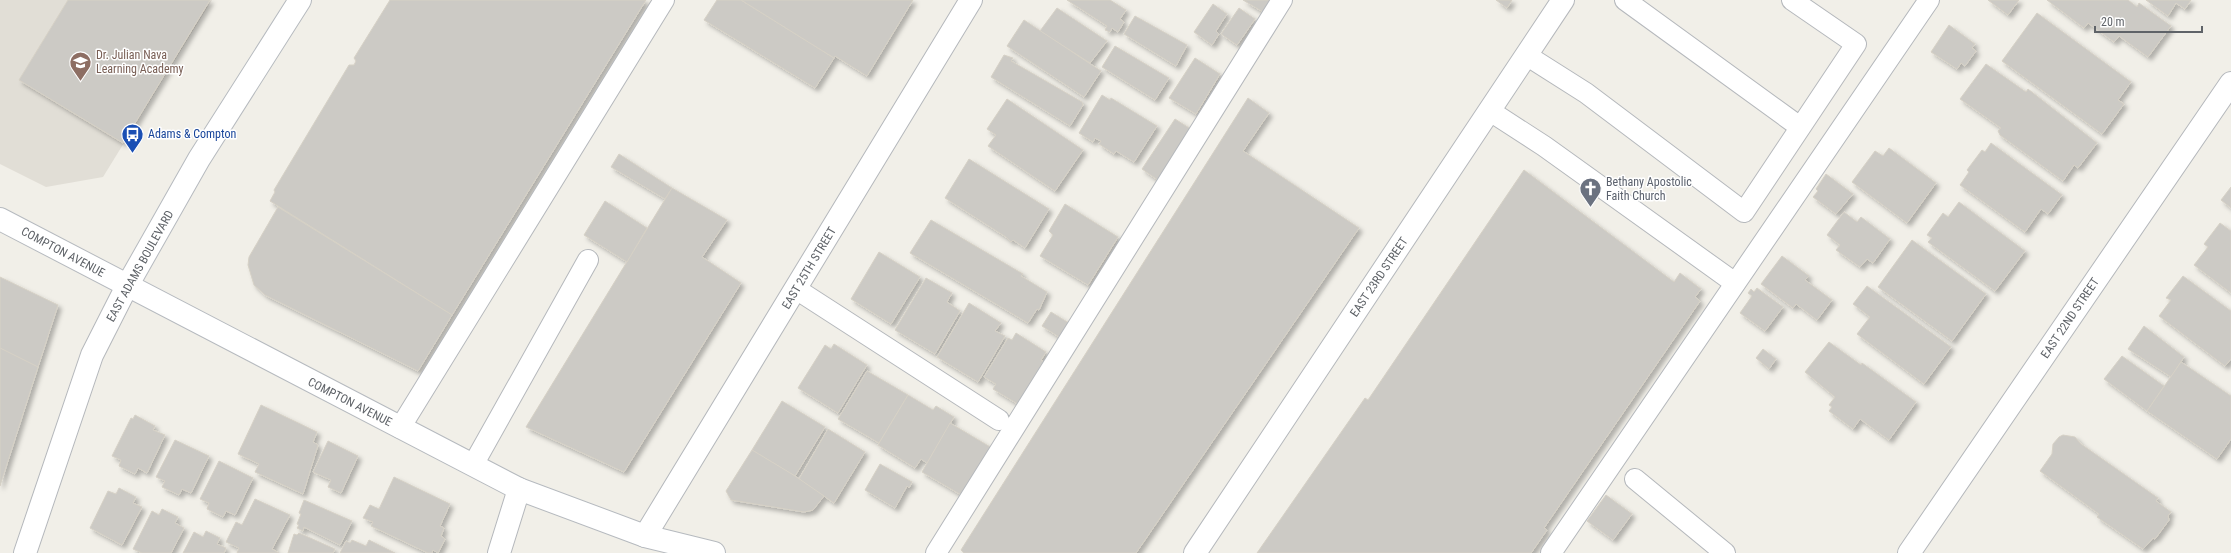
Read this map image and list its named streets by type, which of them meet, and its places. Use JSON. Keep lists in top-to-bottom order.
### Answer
{
  "streets": {
    "street": [
      "COMPTON AVENUE",
      "EAST ADAMS BOULEVARD",
      "EAST 25TH STREET",
      "EAST 23RD STREET",
      "EAST 22ND STREET"
    ]
  },
  "crossings": [
    ["COMPTON AVENUE", "EAST ADAMS BOULEVARD"],
    ["COMPTON AVENUE", "EAST 25TH STREET"]
  ],
  "places": {
    "school or university": ["Dr. Julian Nava Learning Academy"],
    "bus stop": ["Adams & Compton"],
    "church": ["Bethany Apostolic Faith Church"]
  },
  "scale_bar": "20 m"
}
